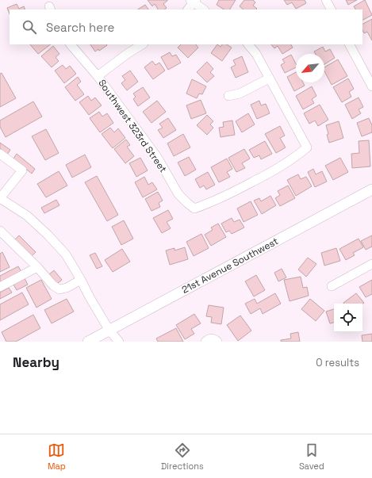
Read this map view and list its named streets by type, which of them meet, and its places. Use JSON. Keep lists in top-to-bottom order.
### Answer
{
  "streets": {
    "main road": ["21st Avenue Southwest"],
    "street": ["Southwest 323rd Street"]
  },
  "north": "bottom left",
  "page": {
    "search": "Search here",
    "heading": ["Nearby", "0 results"],
    "nav": ["Map", "Directions", "Saved"]
  }
}
